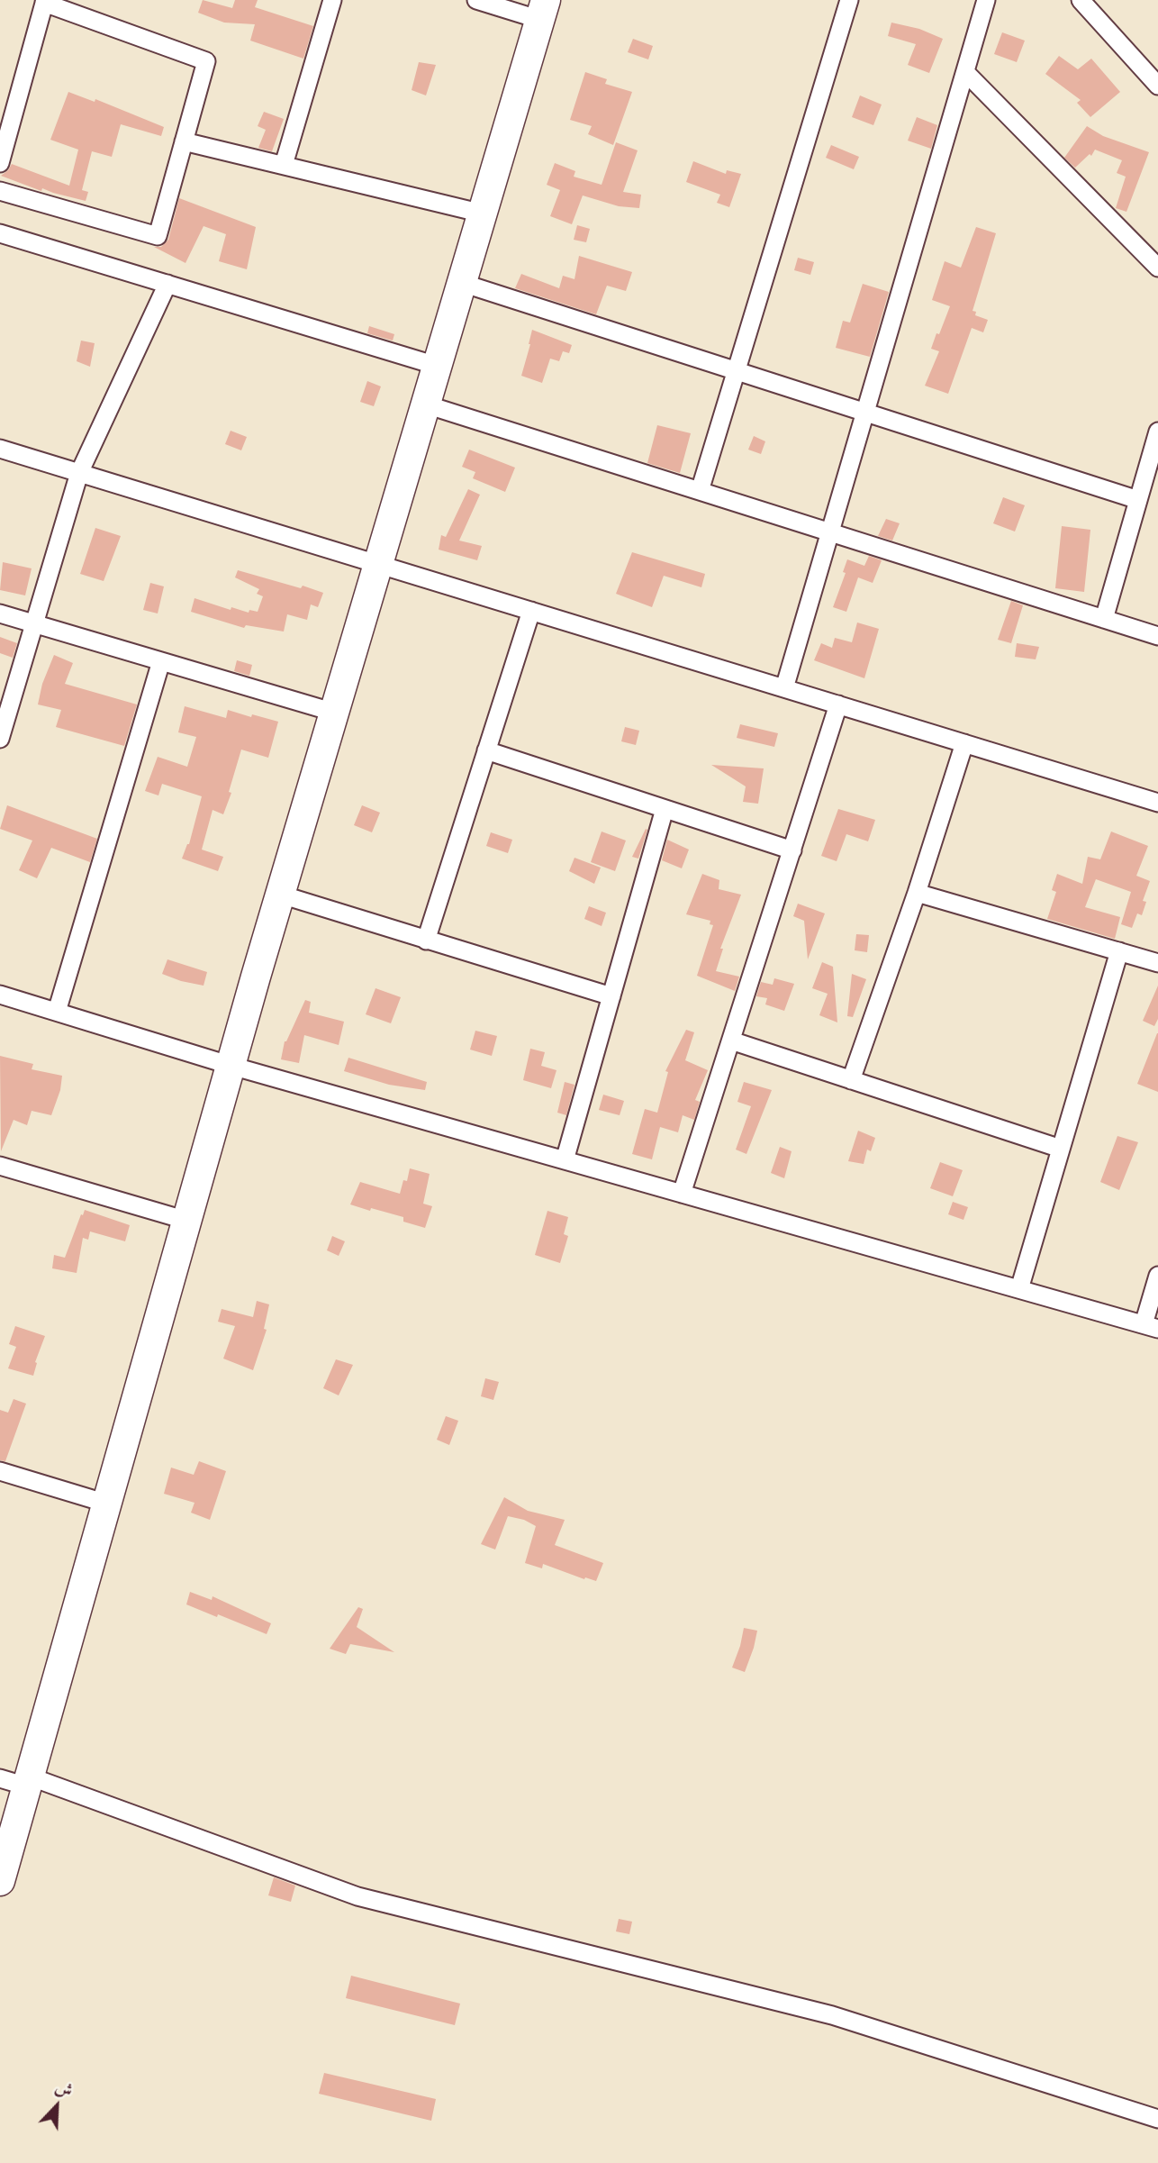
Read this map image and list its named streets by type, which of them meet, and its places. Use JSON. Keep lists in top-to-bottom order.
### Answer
{
  "north": "top right"
}
